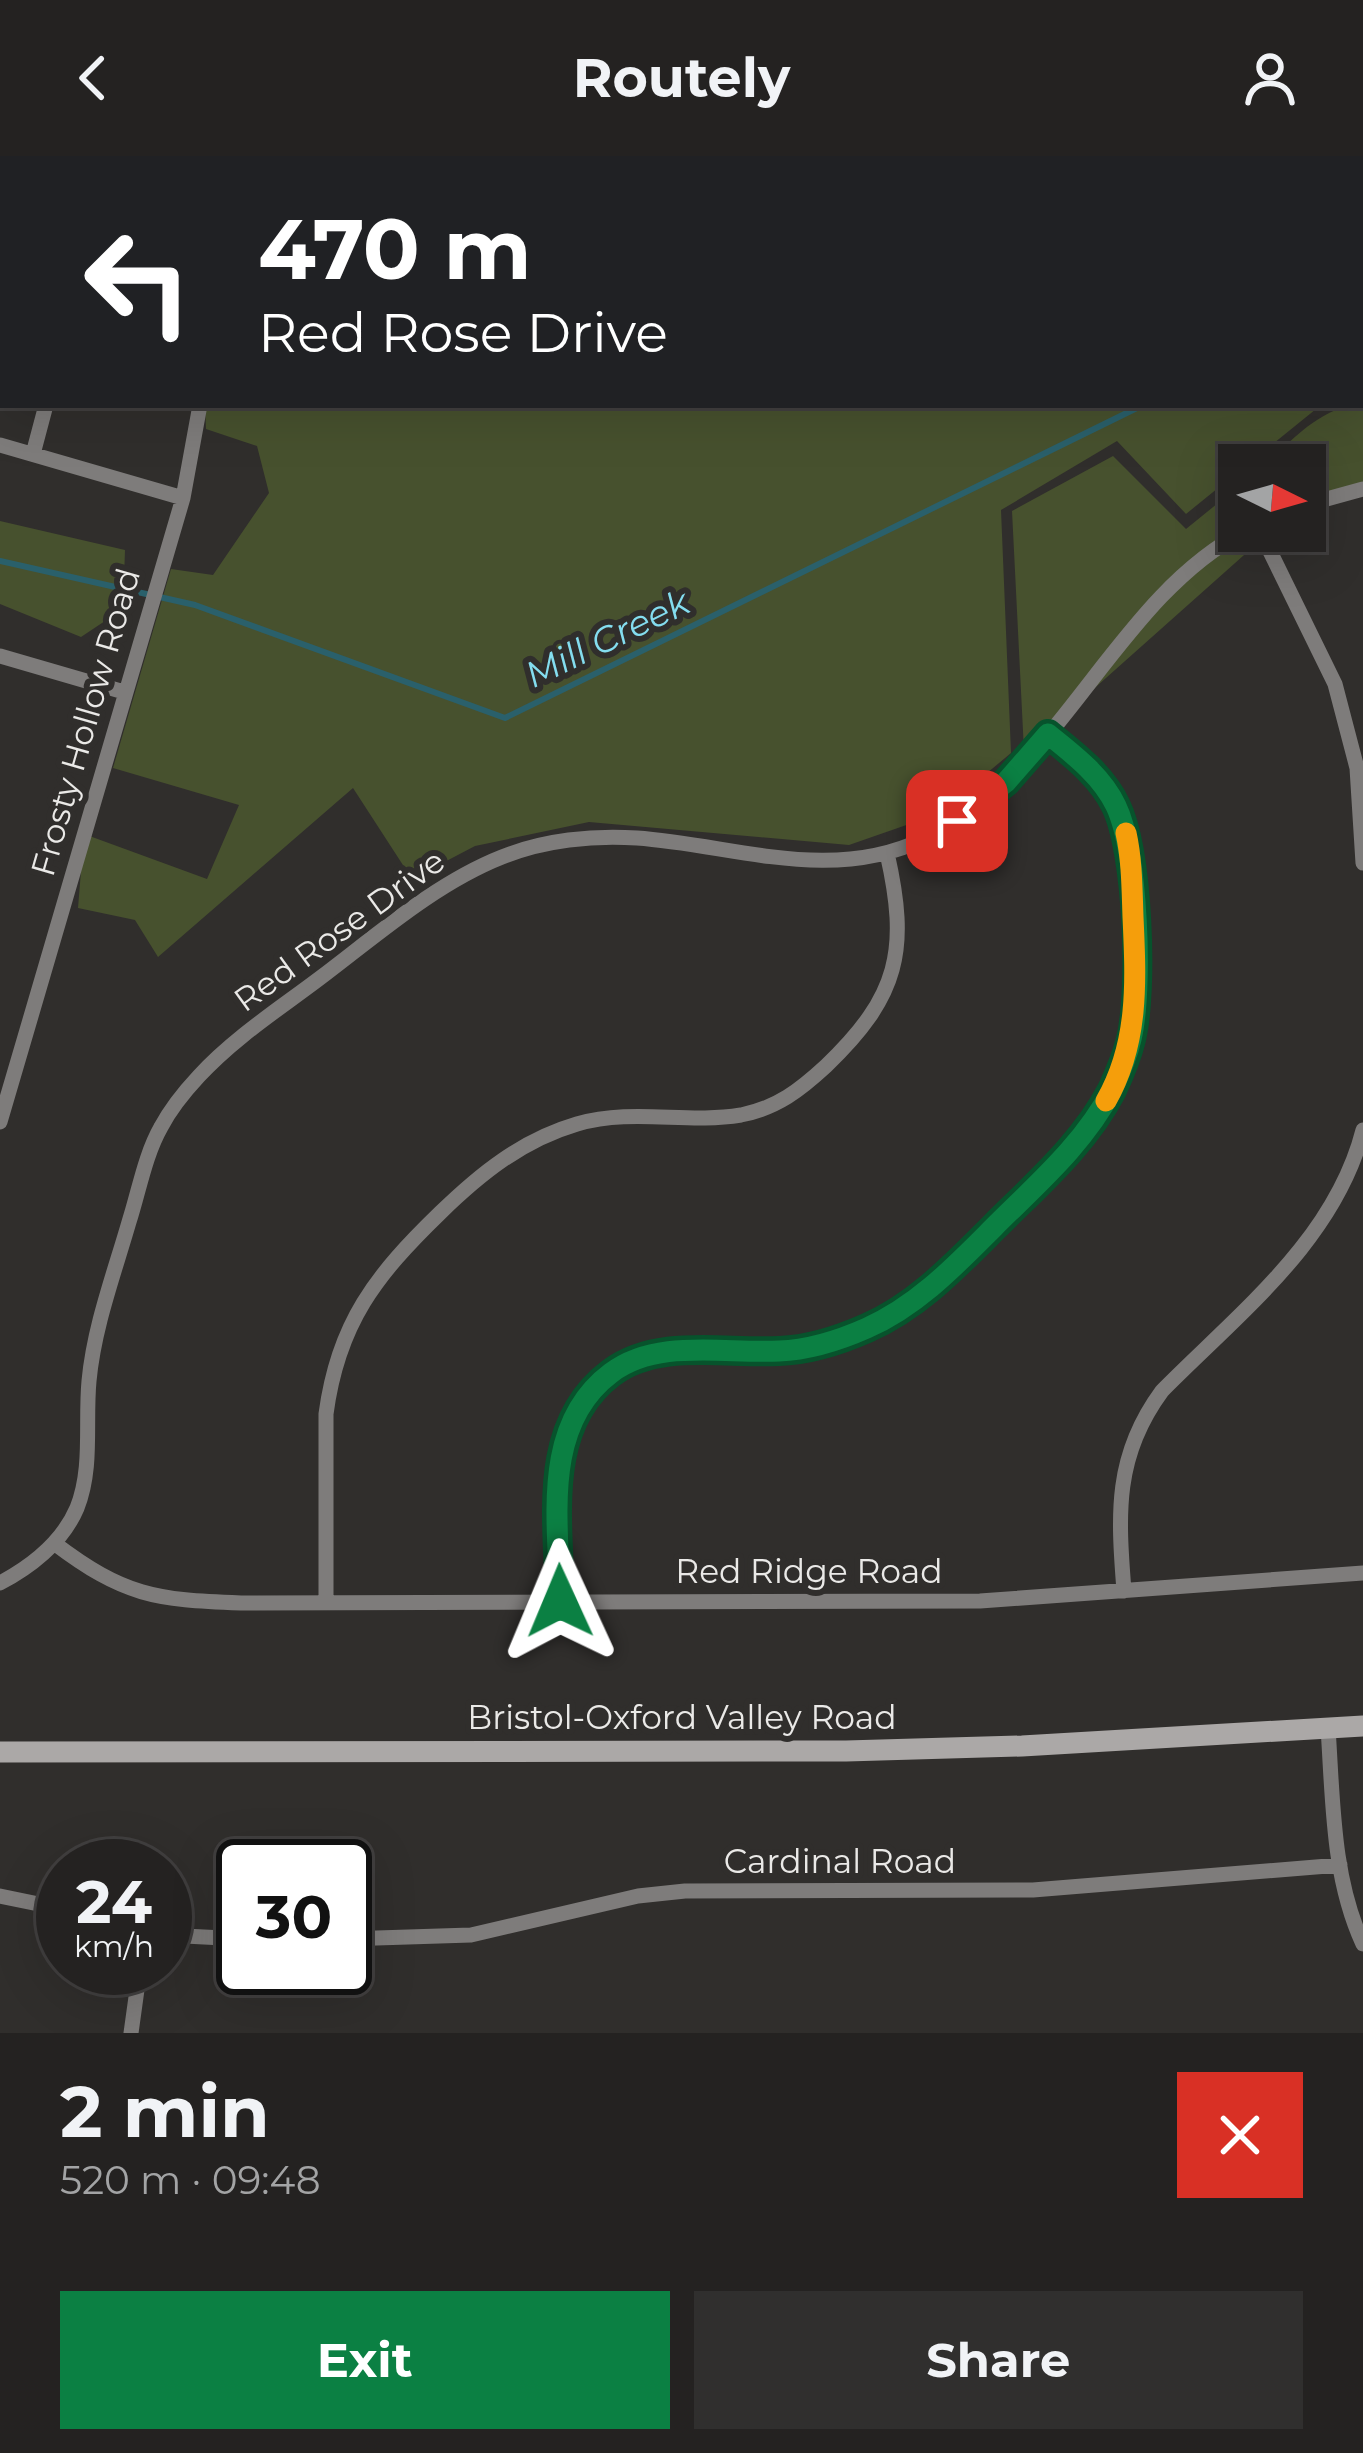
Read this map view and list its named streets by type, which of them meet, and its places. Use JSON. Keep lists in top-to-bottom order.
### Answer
{
  "streets": {
    "main road": ["Bristol-Oxford Valley Road"],
    "street": [
      "Frosty Hollow Road",
      "Red Rose Drive",
      "Red Ridge Road",
      "Cardinal Road"
    ]
  },
  "crossings": [
    ["Red Rose Drive", "Red Ridge Road"]
  ],
  "water": ["Mill Creek"],
  "north": "right",
  "page": {
    "header": "Routely",
    "turn": ["470 m", "Red Rose Drive"],
    "speed": "24 km/h",
    "limit": "30",
    "heading": ["2 min", "520 m · 09:48"],
    "buttons": ["Exit", "Share"]
  }
}
